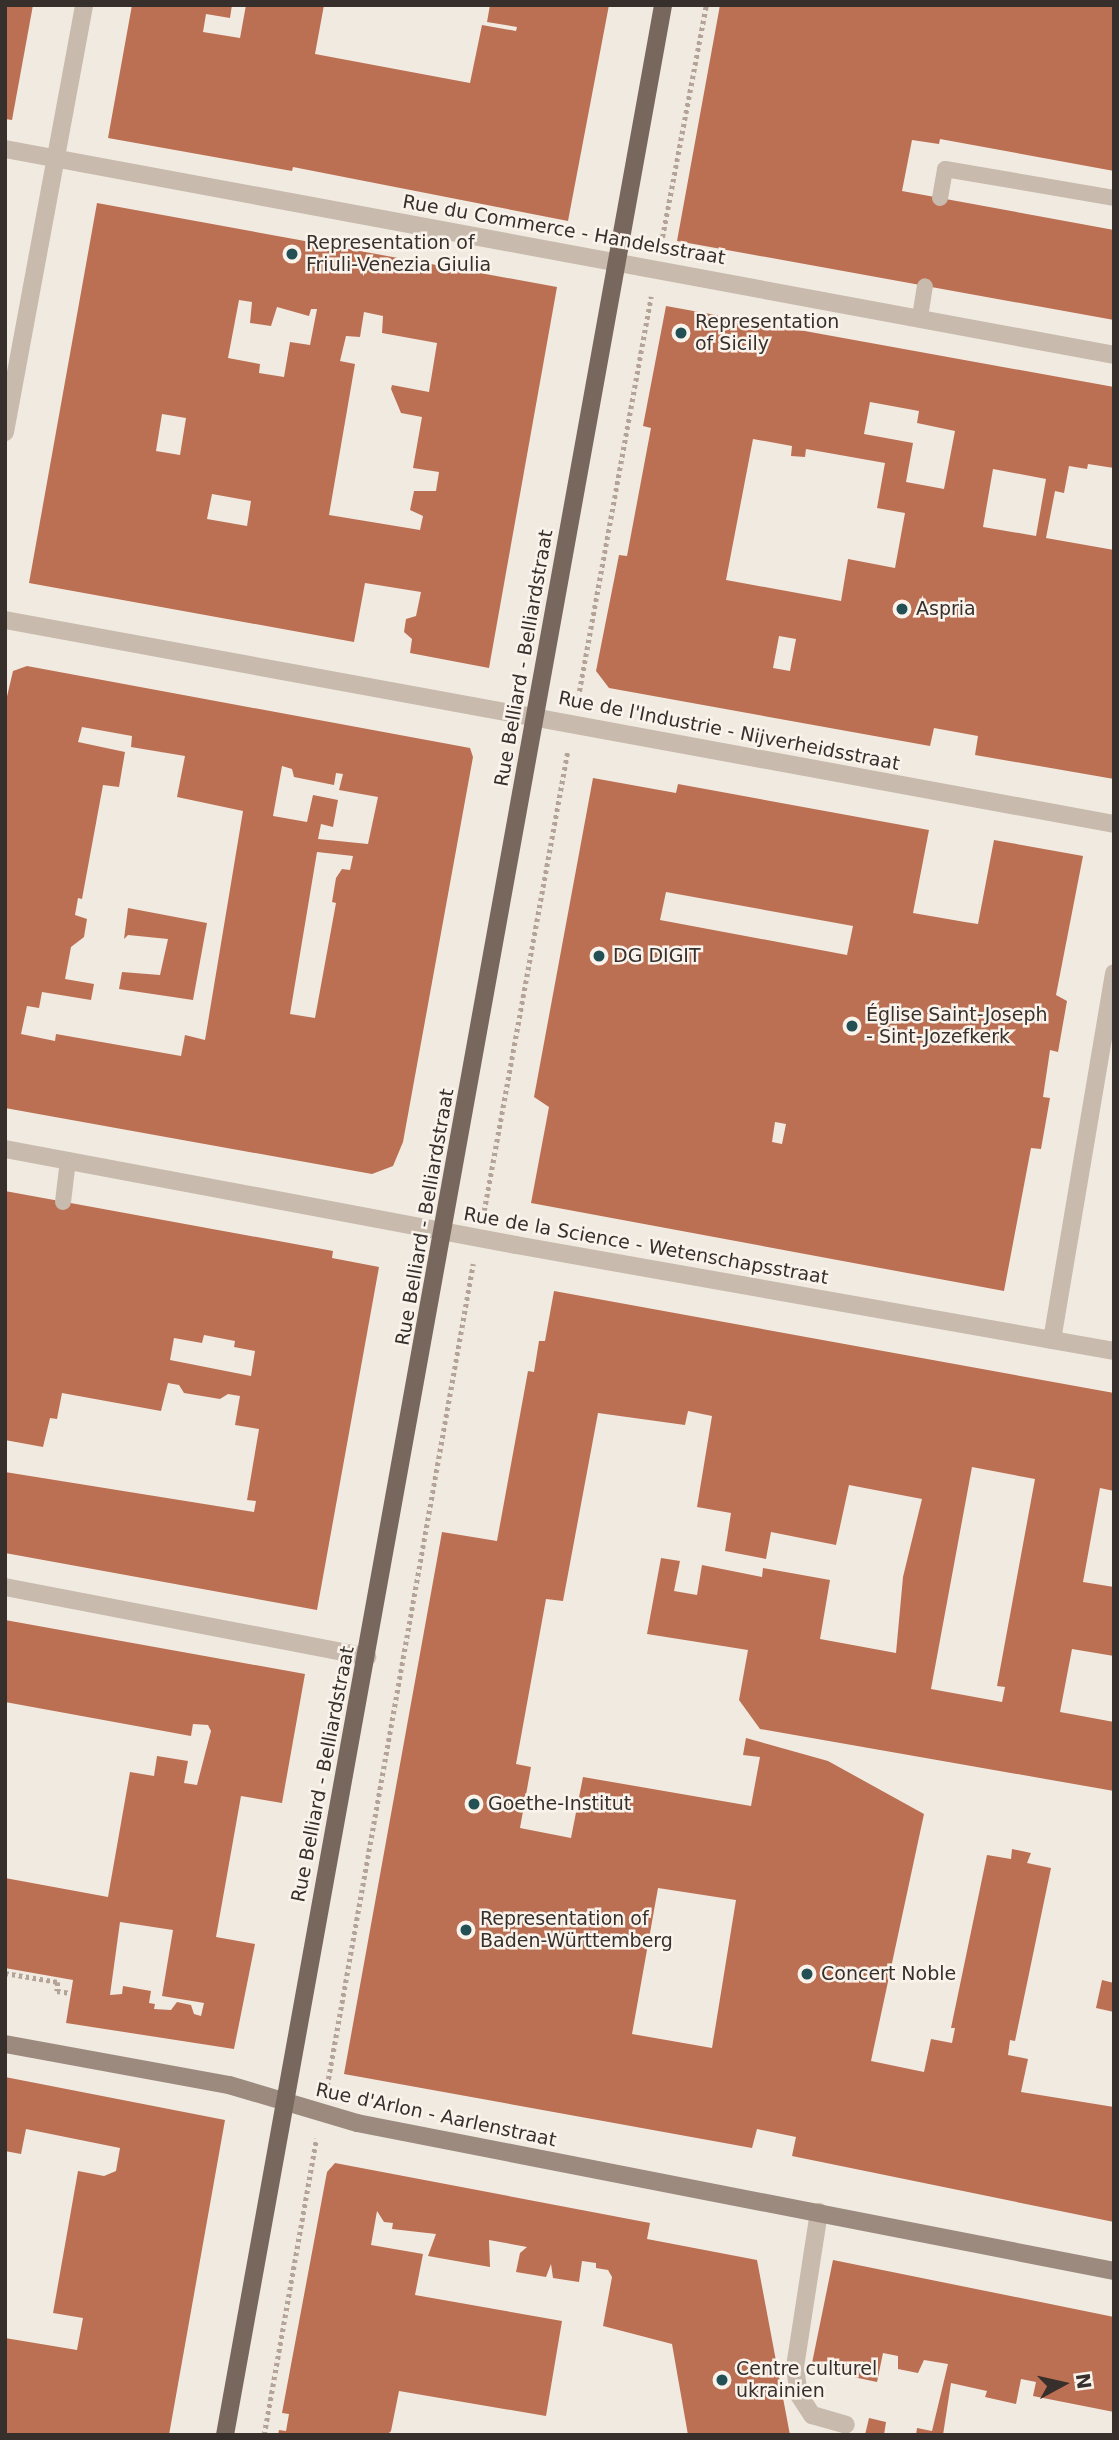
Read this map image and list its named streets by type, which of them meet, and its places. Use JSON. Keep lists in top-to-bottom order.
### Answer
{
  "streets": {
    "main road": ["Rue Belliard - Belliardstraat"],
    "street": [
      "Rue du Commerce - Handelsstraat",
      "Rue de l'Industrie - Nijverheidsstraat",
      "Rue de la Science - Wetenschapsstraat",
      "Rue d'Arlon - Aarlenstraat"
    ]
  },
  "crossings": [
    ["Rue du Commerce - Handelsstraat", "Rue Belliard - Belliardstraat"],
    ["Rue Belliard - Belliardstraat", "Rue de l'Industrie - Nijverheidsstraat"],
    ["Rue Belliard - Belliardstraat", "Rue de la Science - Wetenschapsstraat"],
    ["Rue Belliard - Belliardstraat", "Rue d'Arlon - Aarlenstraat"]
  ],
  "places": [
    "Representation of Friuli-Venezia Giulia",
    "Representation of Sicily",
    "Aspria",
    "DG DIGIT",
    "Église Saint-Joseph - Sint-Jozefkerk",
    "Goethe-Institut",
    "Representation of Baden-Württemberg",
    "Concert Noble",
    "Centre culturel ukrainien"
  ],
  "north": "right"
}
